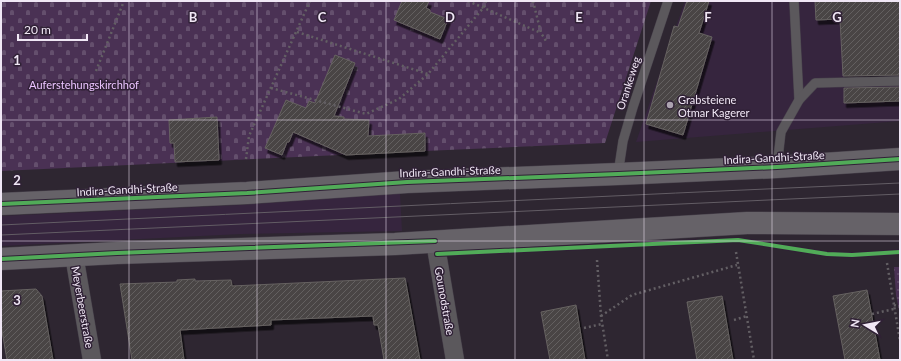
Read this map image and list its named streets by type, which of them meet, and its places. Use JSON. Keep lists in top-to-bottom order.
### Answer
{
  "streets": {
    "main road": ["Indira-Gandhi-Straße"],
    "street": ["Gounodstraße", "Meyerbeerstraße"],
    "lane": ["Orankeweg"]
  },
  "crossings": [
    ["Orankeweg", "Indira-Gandhi-Straße"]
  ],
  "parks": ["Auferstehungskirchhof"],
  "places": ["Grabsteiene Otmar Kagerer"],
  "scale_bar": "20 m",
  "north": "left",
  "grid": {
    "columns": [
      "B",
      "C",
      "D",
      "E",
      "F",
      "G"
    ],
    "rows": ["1", "2", "3"]
  }
}
